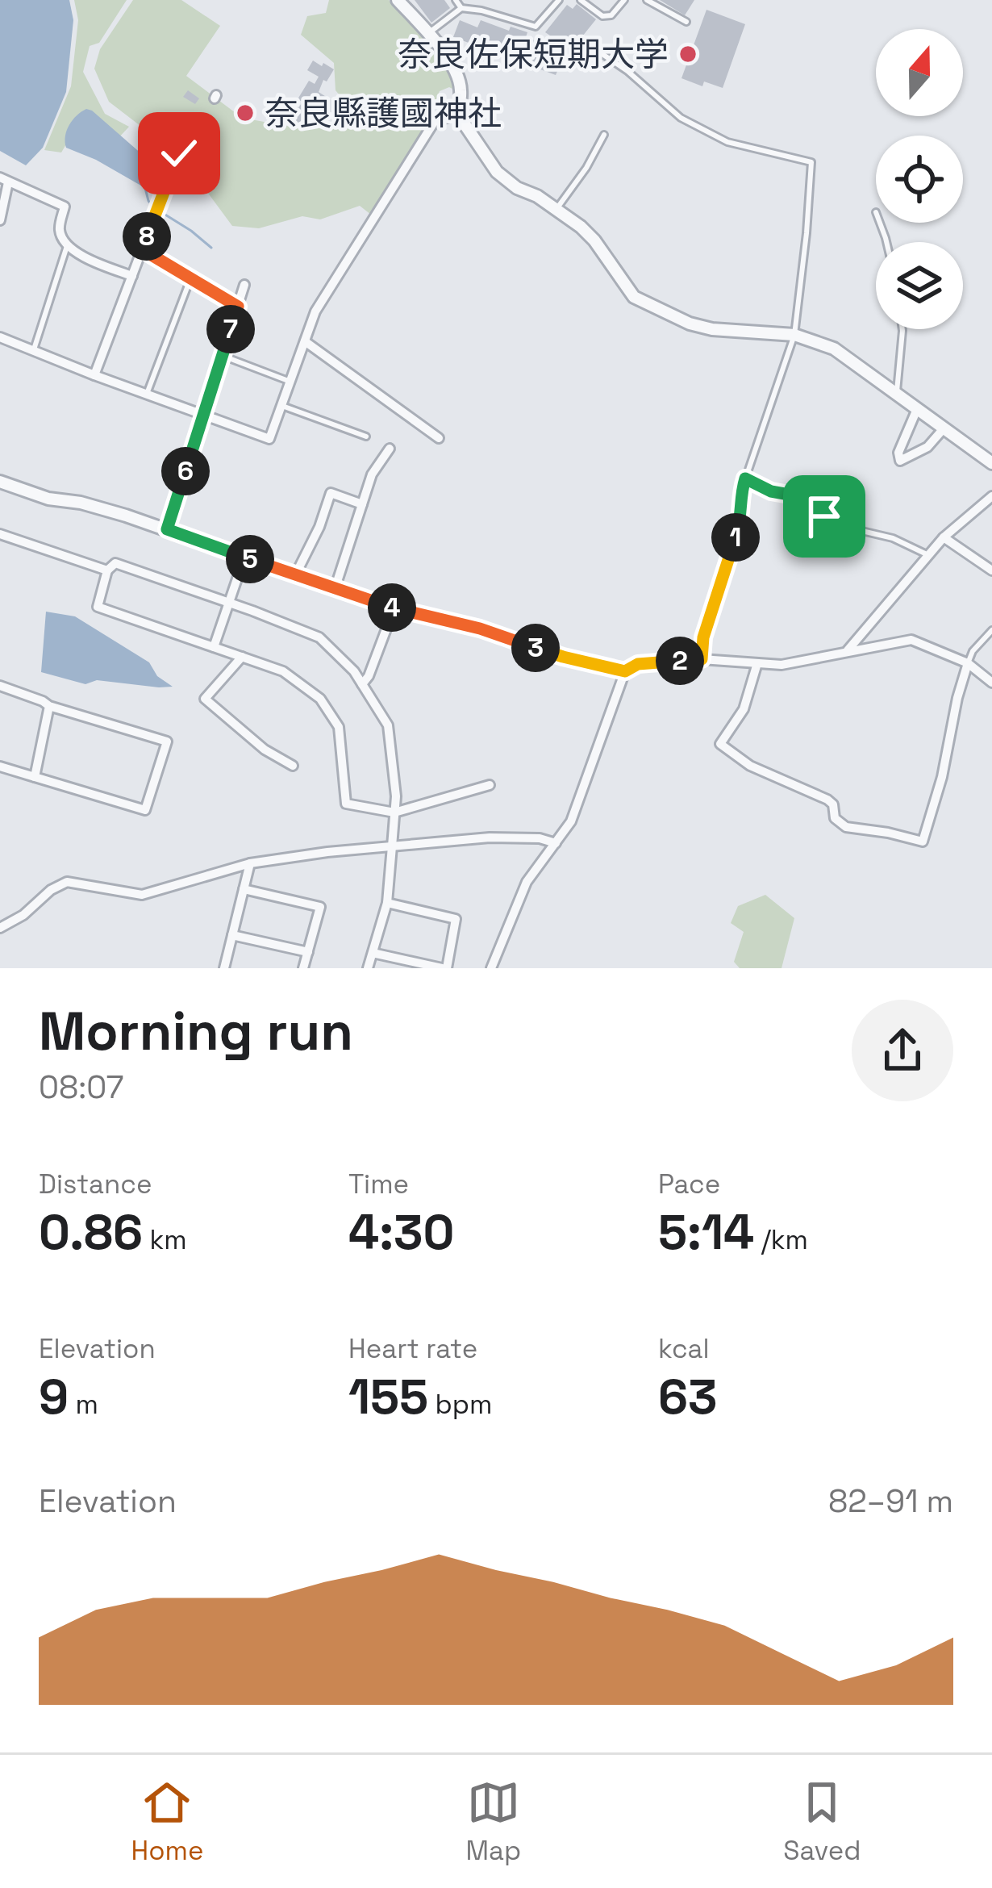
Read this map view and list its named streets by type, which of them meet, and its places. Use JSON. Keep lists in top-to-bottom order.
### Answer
{
  "places": ["奈良佐保短期大学", "奈良縣護國神社"],
  "north": "top",
  "page": {
    "pins": [
      "8",
      "7",
      "6",
      "1",
      "5",
      "4",
      "3",
      "2"
    ],
    "heading": ["Morning run", "08:07"],
    "stats": [
      ["Distance", "0.86 km"],
      ["Time", "4:30"],
      ["Pace", "5:14 /km"],
      ["Elevation", "9 m"],
      ["Heart rate", "155 bpm"],
      ["kcal", "63"]
    ],
    "chart": ["Elevation", "82–91 m"],
    "tabs": ["Home", "Map", "Saved"]
  }
}
